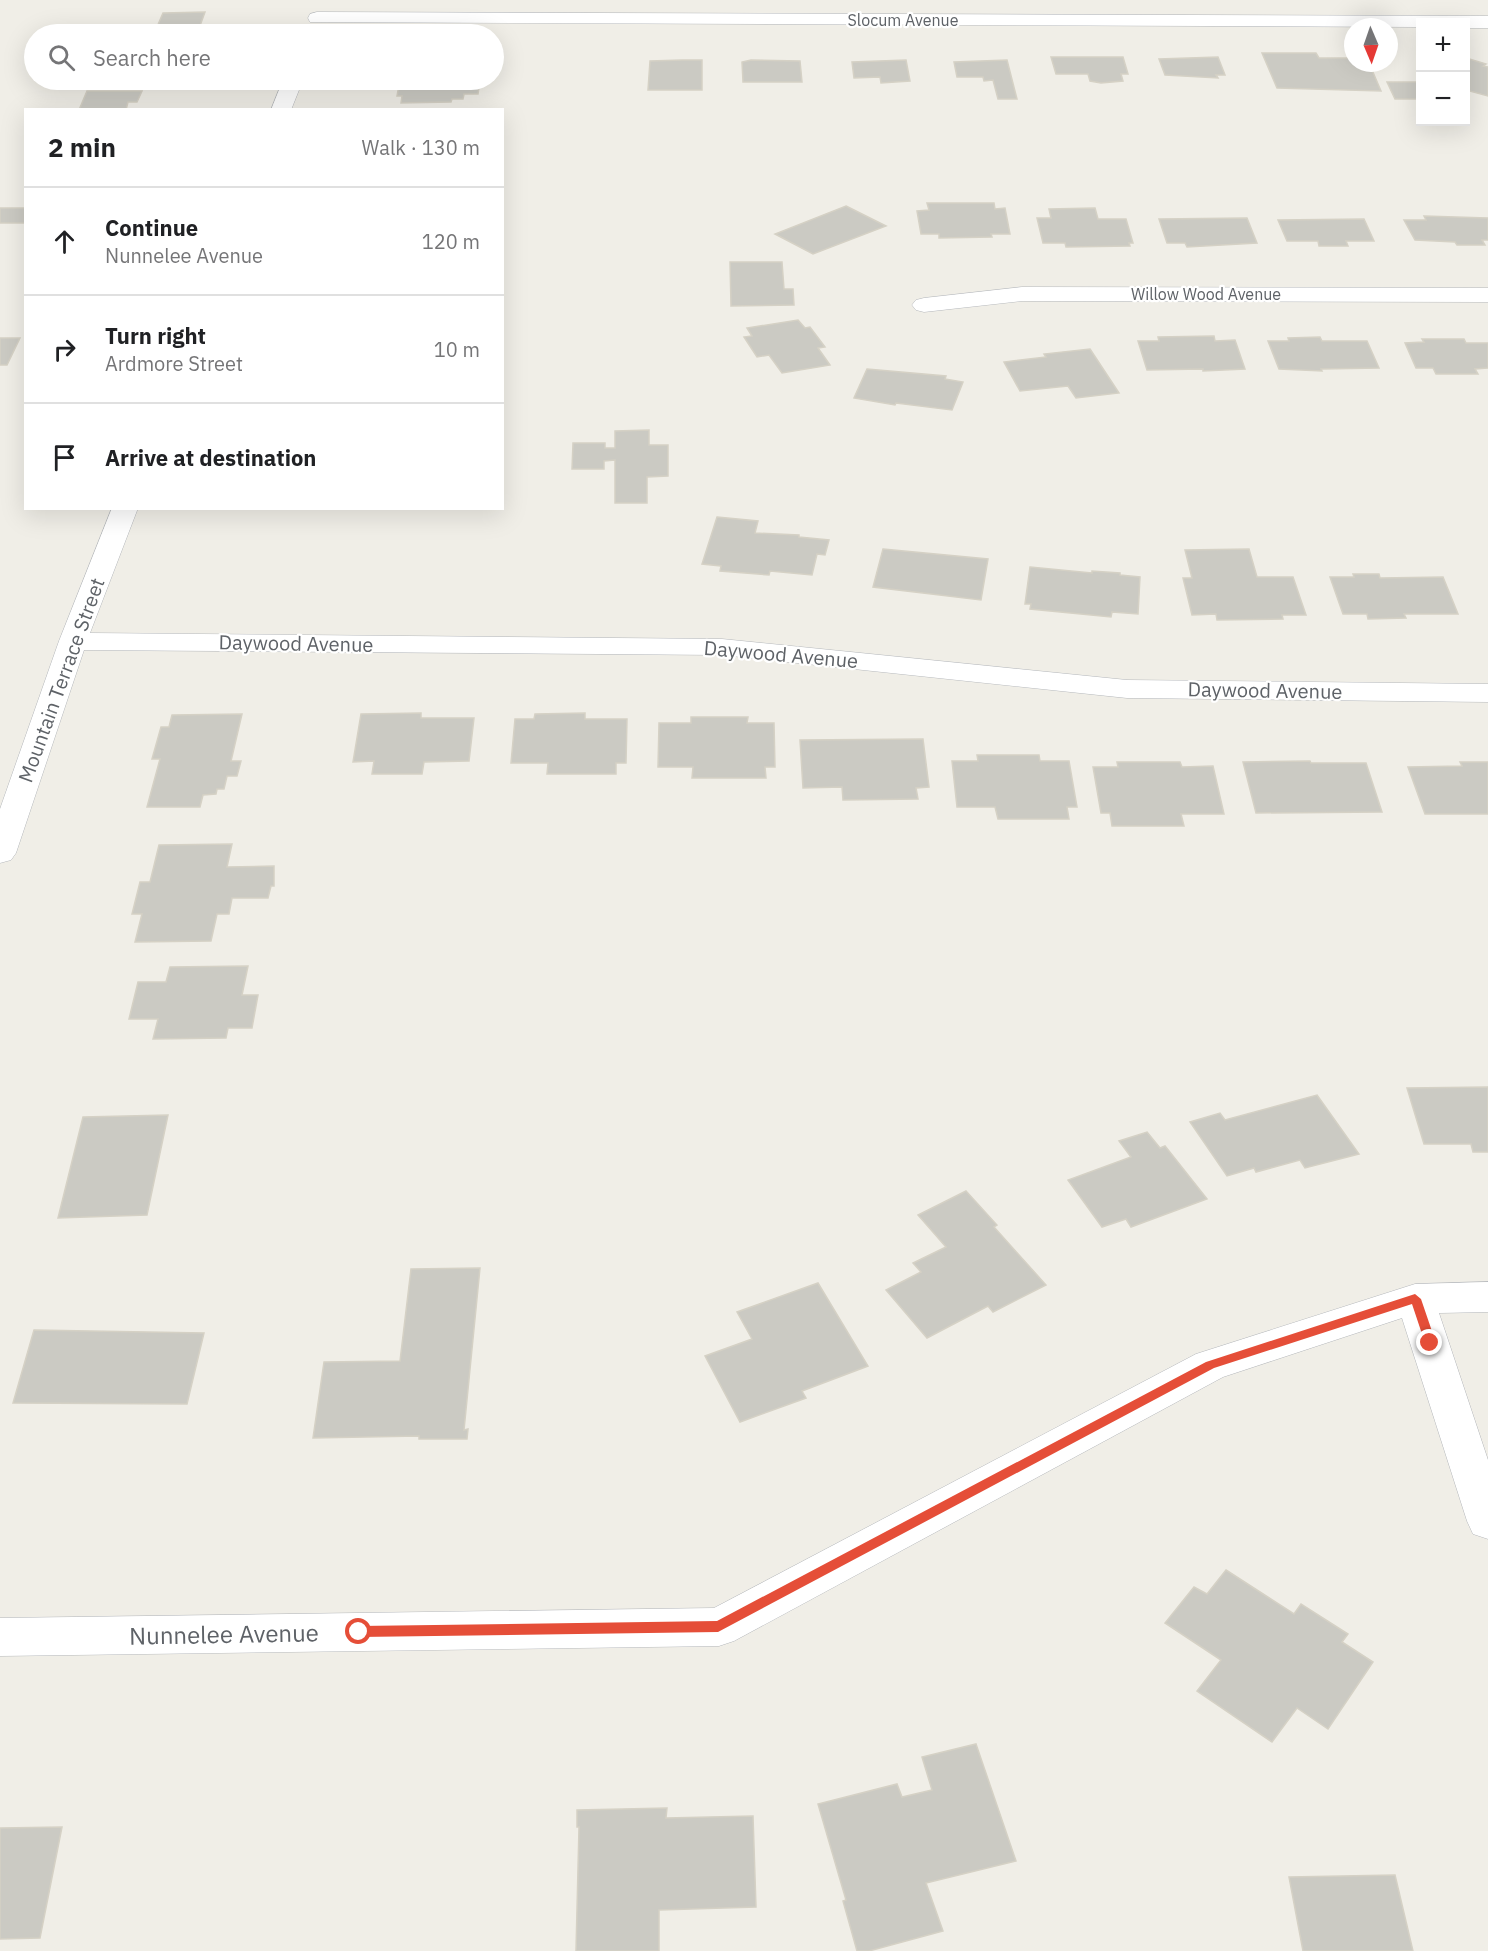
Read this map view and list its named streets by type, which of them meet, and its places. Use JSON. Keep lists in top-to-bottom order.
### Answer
{
  "streets": {
    "street": [
      "Slocum Avenue",
      "Willow Wood Avenue",
      "Daywood Avenue",
      "Mountain Terrace Street",
      "Nunnelee Avenue"
    ]
  },
  "crossings": [
    ["Daywood Avenue", "Mountain Terrace Street"]
  ],
  "north": "bottom",
  "page": {
    "map_buttons": ["+", "−"],
    "search": "Search here",
    "heading": ["2 min", "Walk · 130 m"],
    "list": [
      ["Continue", "Nunnelee Avenue", "120 m"],
      ["Turn right", "Ardmore Street", "10 m"],
      "Arrive at destination"
    ]
  }
}
